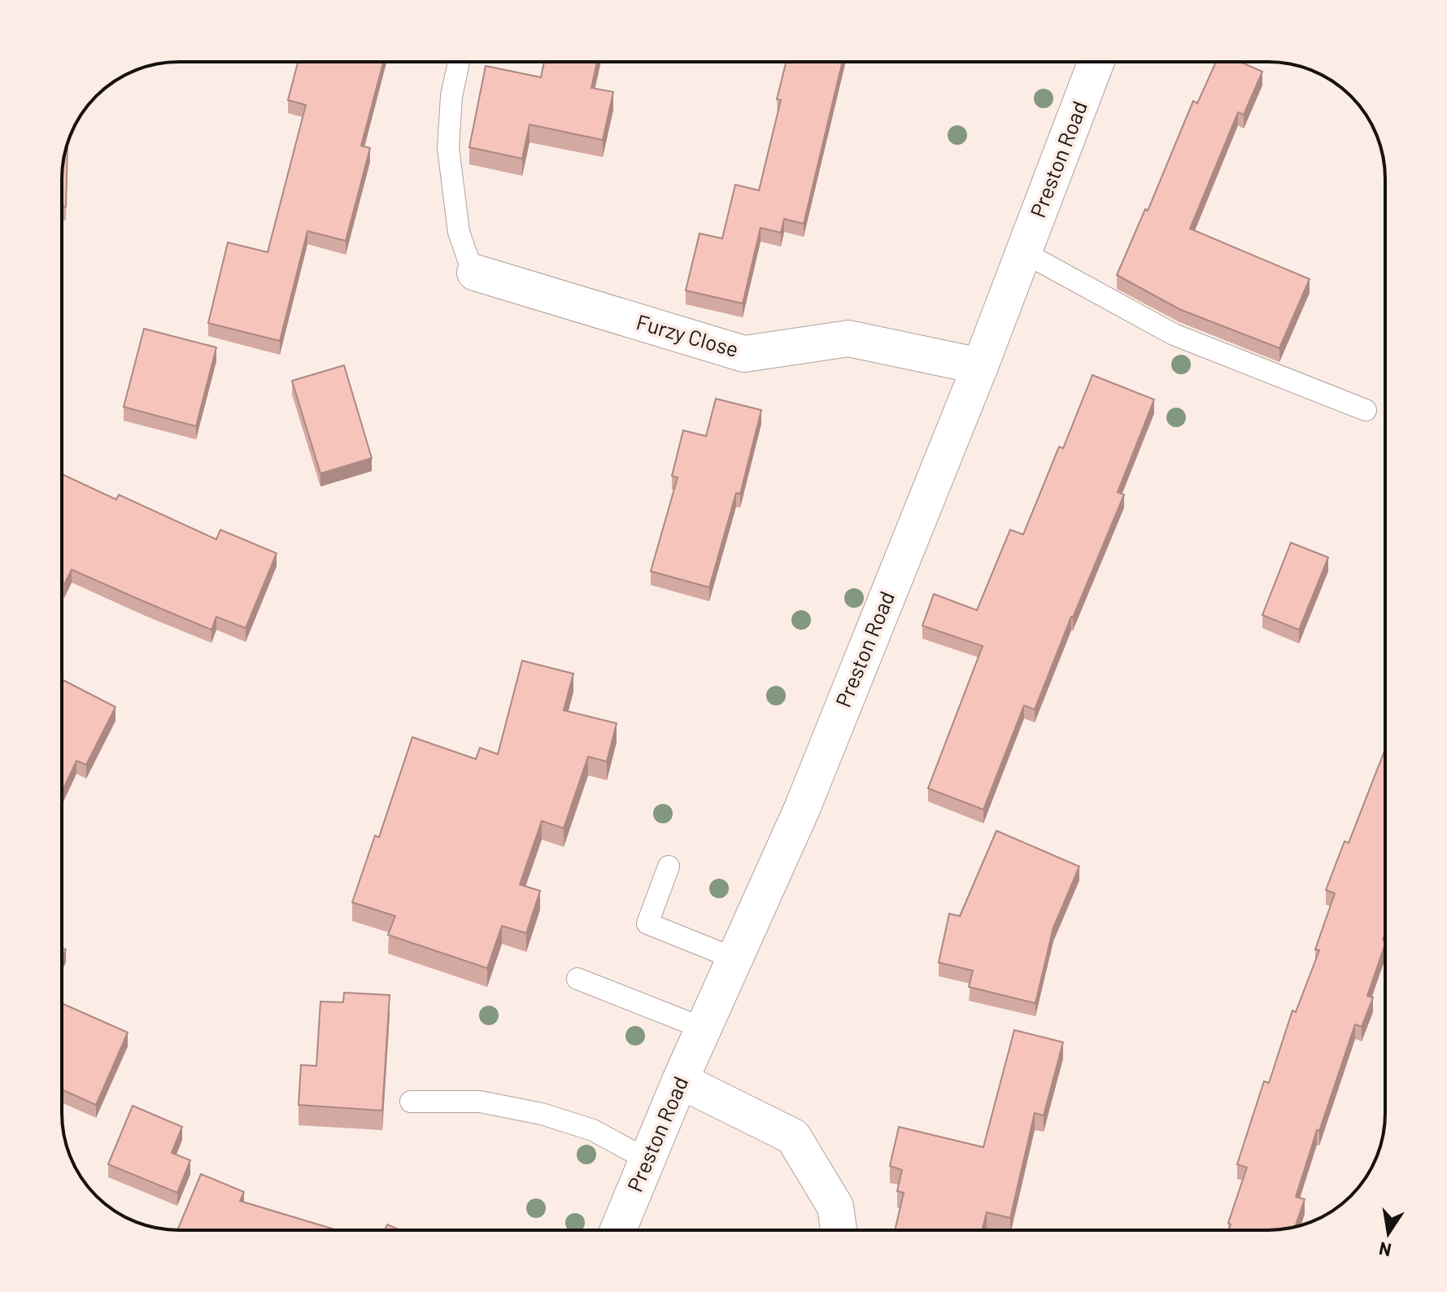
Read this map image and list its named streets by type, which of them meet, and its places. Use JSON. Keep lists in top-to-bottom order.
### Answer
{
  "streets": {
    "main road": ["Preston Road", "Furzy Close"]
  },
  "crossings": [
    ["Preston Road", "Furzy Close"]
  ],
  "north": "bottom"
}
